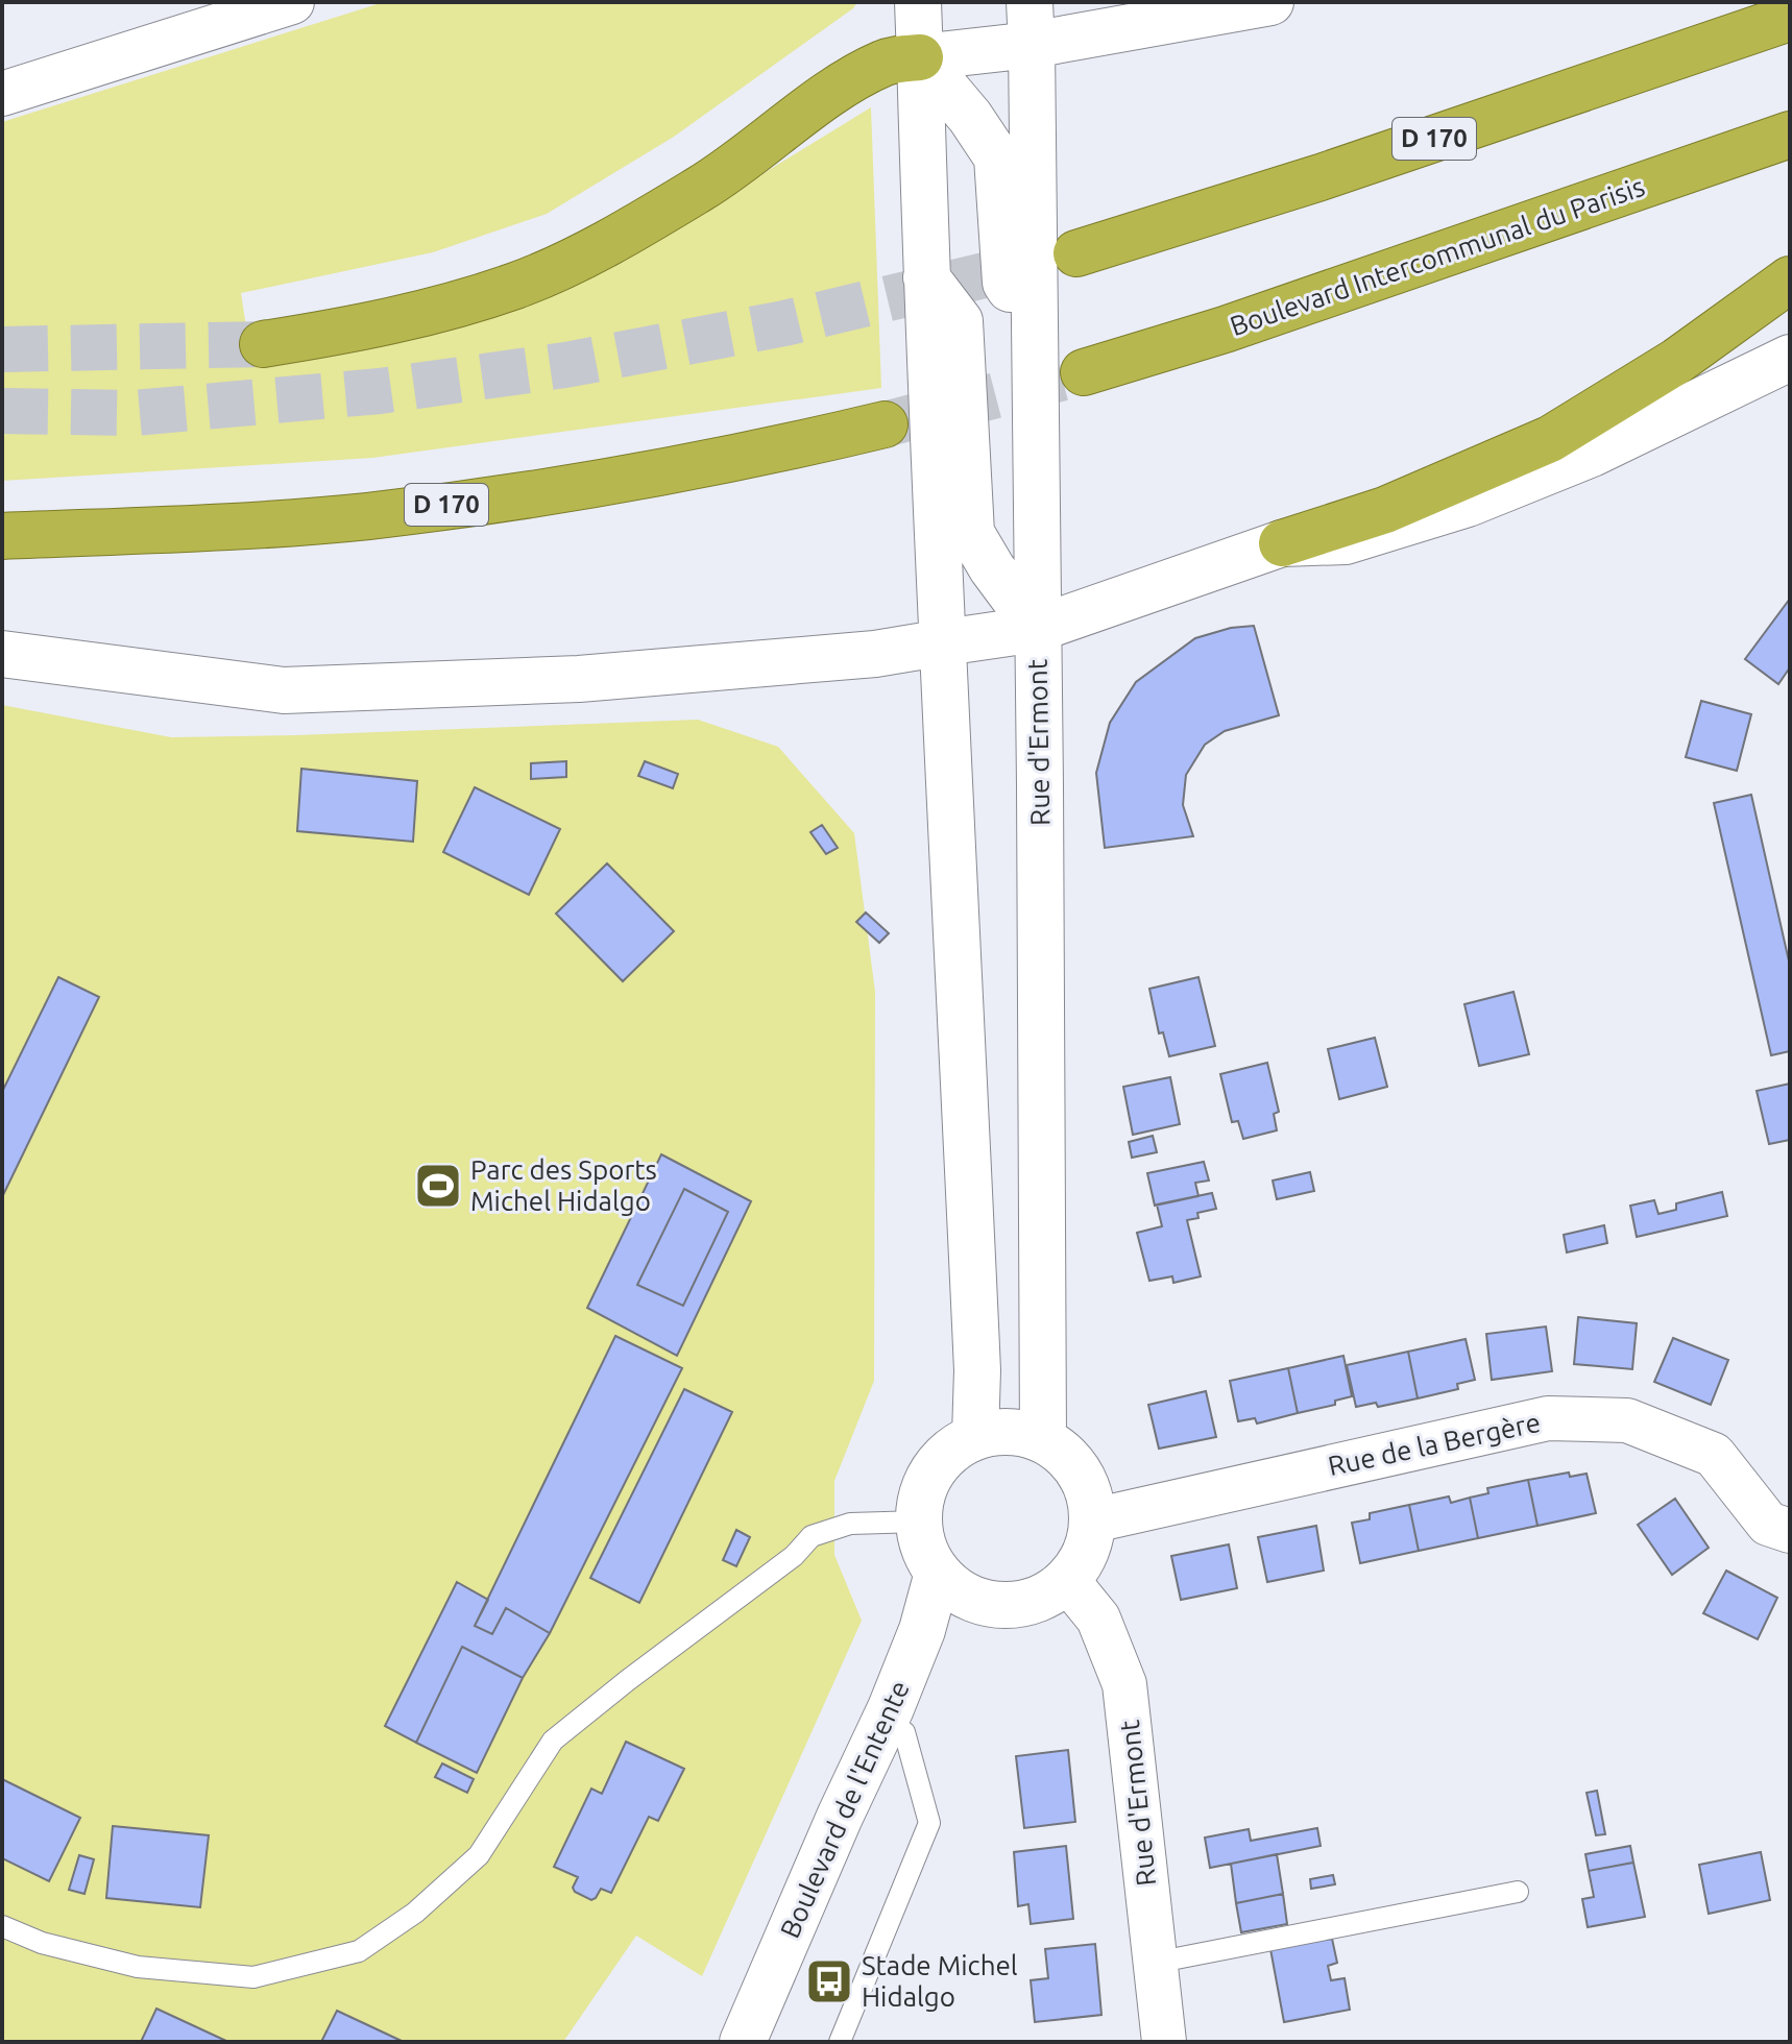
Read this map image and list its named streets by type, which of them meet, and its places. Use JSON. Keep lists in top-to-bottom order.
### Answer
{
  "streets": {
    "highway": ["D 170", "Boulevard Intercommunal du Parisis"],
    "main road": ["Rue d'Ermont", "Boulevard de l'Entente"],
    "street": ["Rue de la Bergère"]
  },
  "crossings": [
    ["Rue d'Ermont", "Rue de la Bergère"],
    ["Rue d'Ermont", "Boulevard de l'Entente"],
    ["Rue de la Bergère", "Boulevard de l'Entente"]
  ],
  "places": {
    "sports": ["Parc des Sports Michel Hidalgo"],
    "bus stop": ["Stade Michel Hidalgo"]
  }
}
